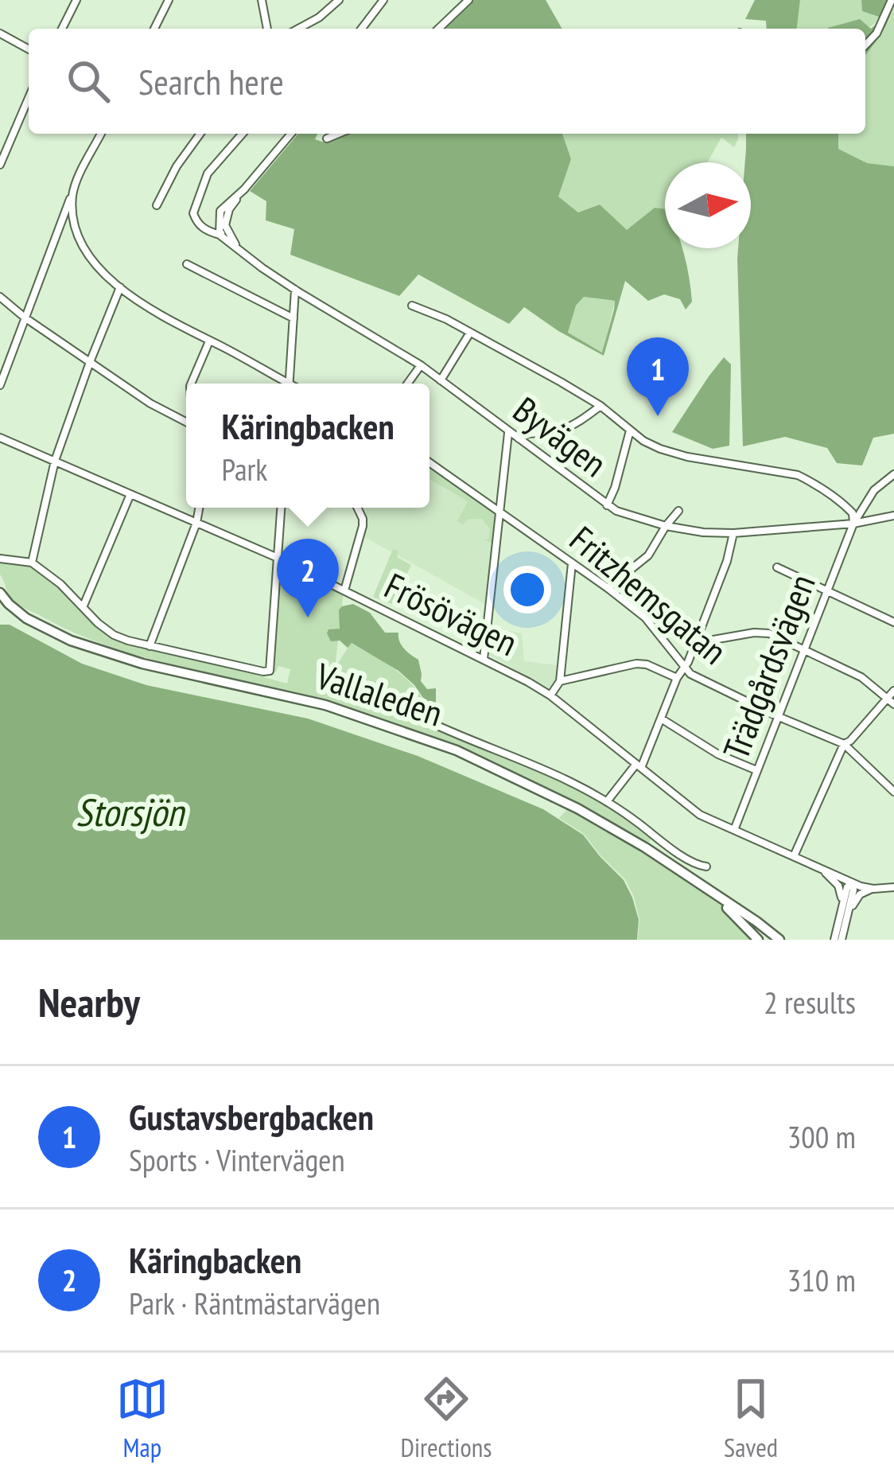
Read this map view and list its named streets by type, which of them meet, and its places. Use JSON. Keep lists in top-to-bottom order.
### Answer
{
  "streets": {
    "main road": ["Vallaleden"],
    "street": [
      "Byvägen",
      "Fritzhemsgatan",
      "Frösövägen",
      "Trädgårdsvägen"
    ]
  },
  "crossings": [
    ["Byvägen", "Trädgårdsvägen"],
    ["Fritzhemsgatan", "Trädgårdsvägen"],
    ["Frösövägen", "Trädgårdsvägen"]
  ],
  "water": ["Storsjön"],
  "north": "right",
  "page": {
    "search": "Search here",
    "pins": ["1", "2"],
    "popup": ["Käringbacken", "Park"],
    "heading": ["Nearby", "2 results"],
    "list": [
      {
        "mark": "1",
        "name": "Gustavsbergbacken",
        "note": "Sports · Vintervägen",
        "value": "300 m"
      },
      {
        "mark": "2",
        "name": "Käringbacken",
        "note": "Park · Räntmästarvägen",
        "value": "310 m"
      }
    ],
    "nav": ["Map", "Directions", "Saved"]
  }
}
